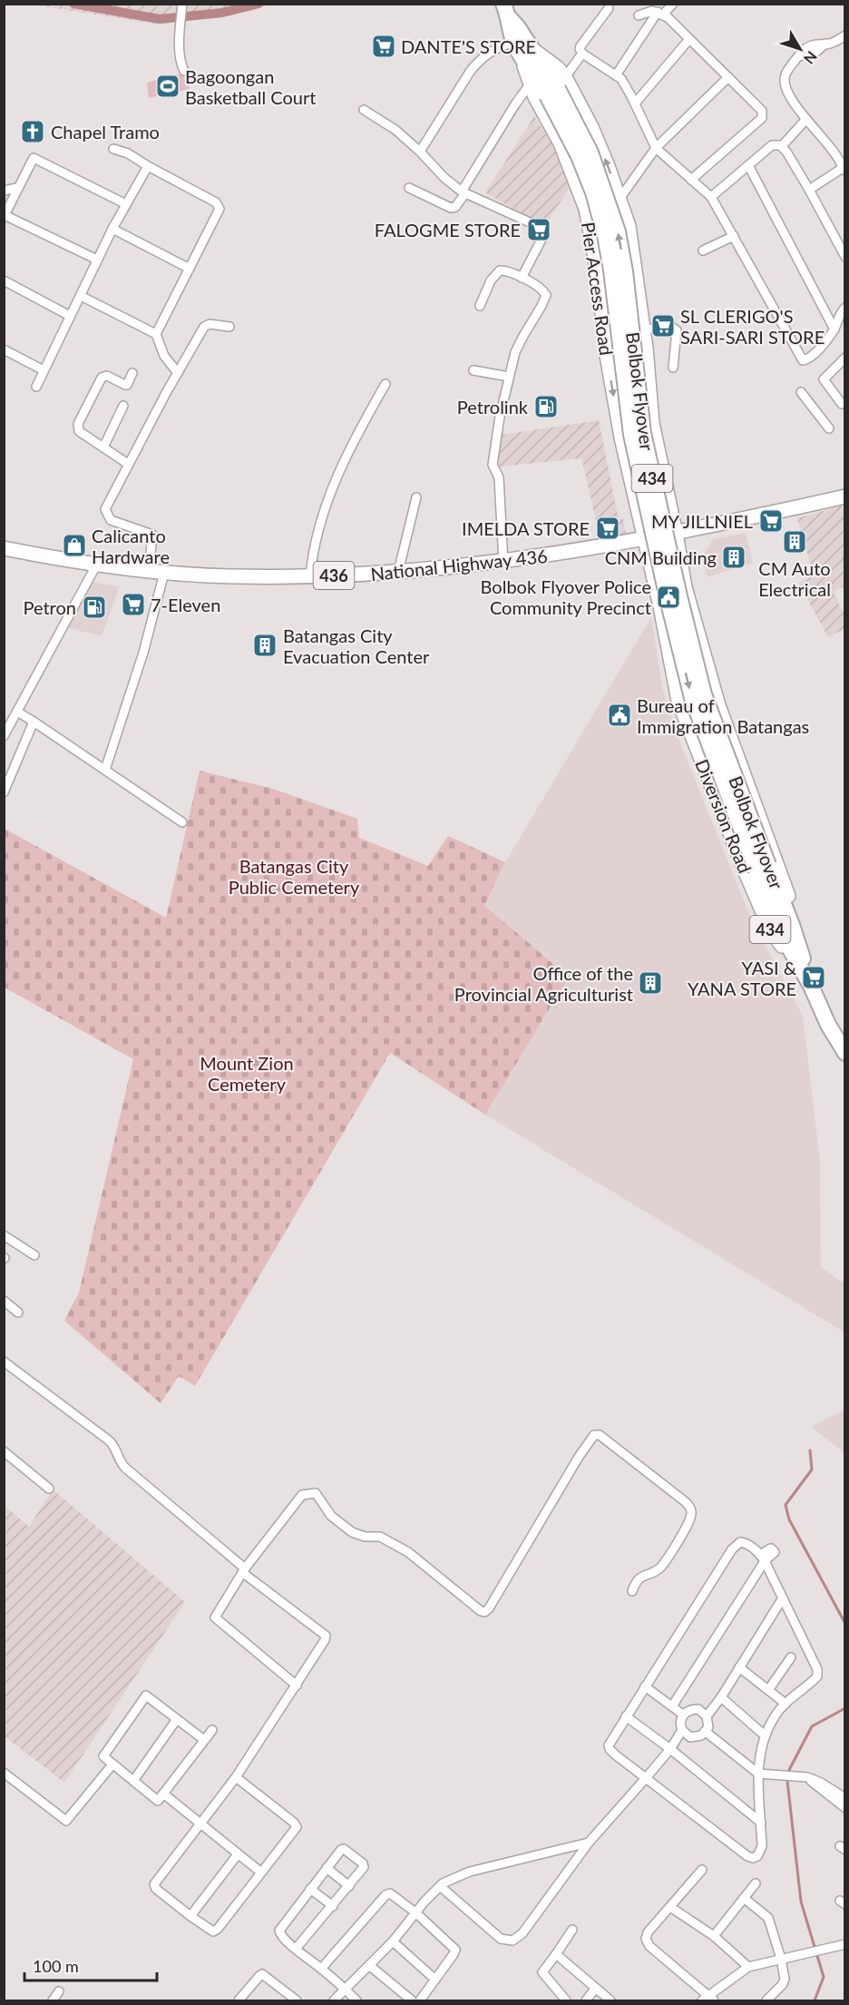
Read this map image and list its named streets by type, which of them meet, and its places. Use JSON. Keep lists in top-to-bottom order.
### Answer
{
  "streets": {
    "highway": [
      "Pier Access Road",
      "Bolbok Flyover",
      "434",
      "Diversion Road"
    ],
    "main road": ["National Highway 436", "436"]
  },
  "crossings": [
    ["Pier Access Road", "Bolbok Flyover"],
    ["Pier Access Road", "National Highway 436"],
    ["Pier Access Road", "Diversion Road"],
    ["Bolbok Flyover", "Diversion Road"],
    ["National Highway 436", "Diversion Road"]
  ],
  "parks": ["Batangas City Public Cemetery", "Mount Zion Cemetery"],
  "places": {
    "supermarket": [
      "DANTE'S STORE",
      "FALOGME STORE",
      "SL CLERIGO'S SARI-SARI STORE",
      "MY JILLNIEL",
      "IMELDA STORE",
      "7-Eleven",
      "YASI & YANA STORE"
    ],
    "sports": ["Bagoongan Basketball Court"],
    "church": ["Chapel Tramo"],
    "fuel station": ["Petrolink", "Petron"],
    "building": [
      "CM Auto Electrical",
      "CNM Building",
      "Batangas City Evacuation Center",
      "Office of the Provincial Agriculturist"
    ],
    "shop": ["Calicanto Hardware"],
    "public building": ["Bolbok Flyover Police Community Precinct", "Bureau of Immigration Batangas"]
  },
  "scale_bar": "100 m",
  "north": "bottom right"
}
